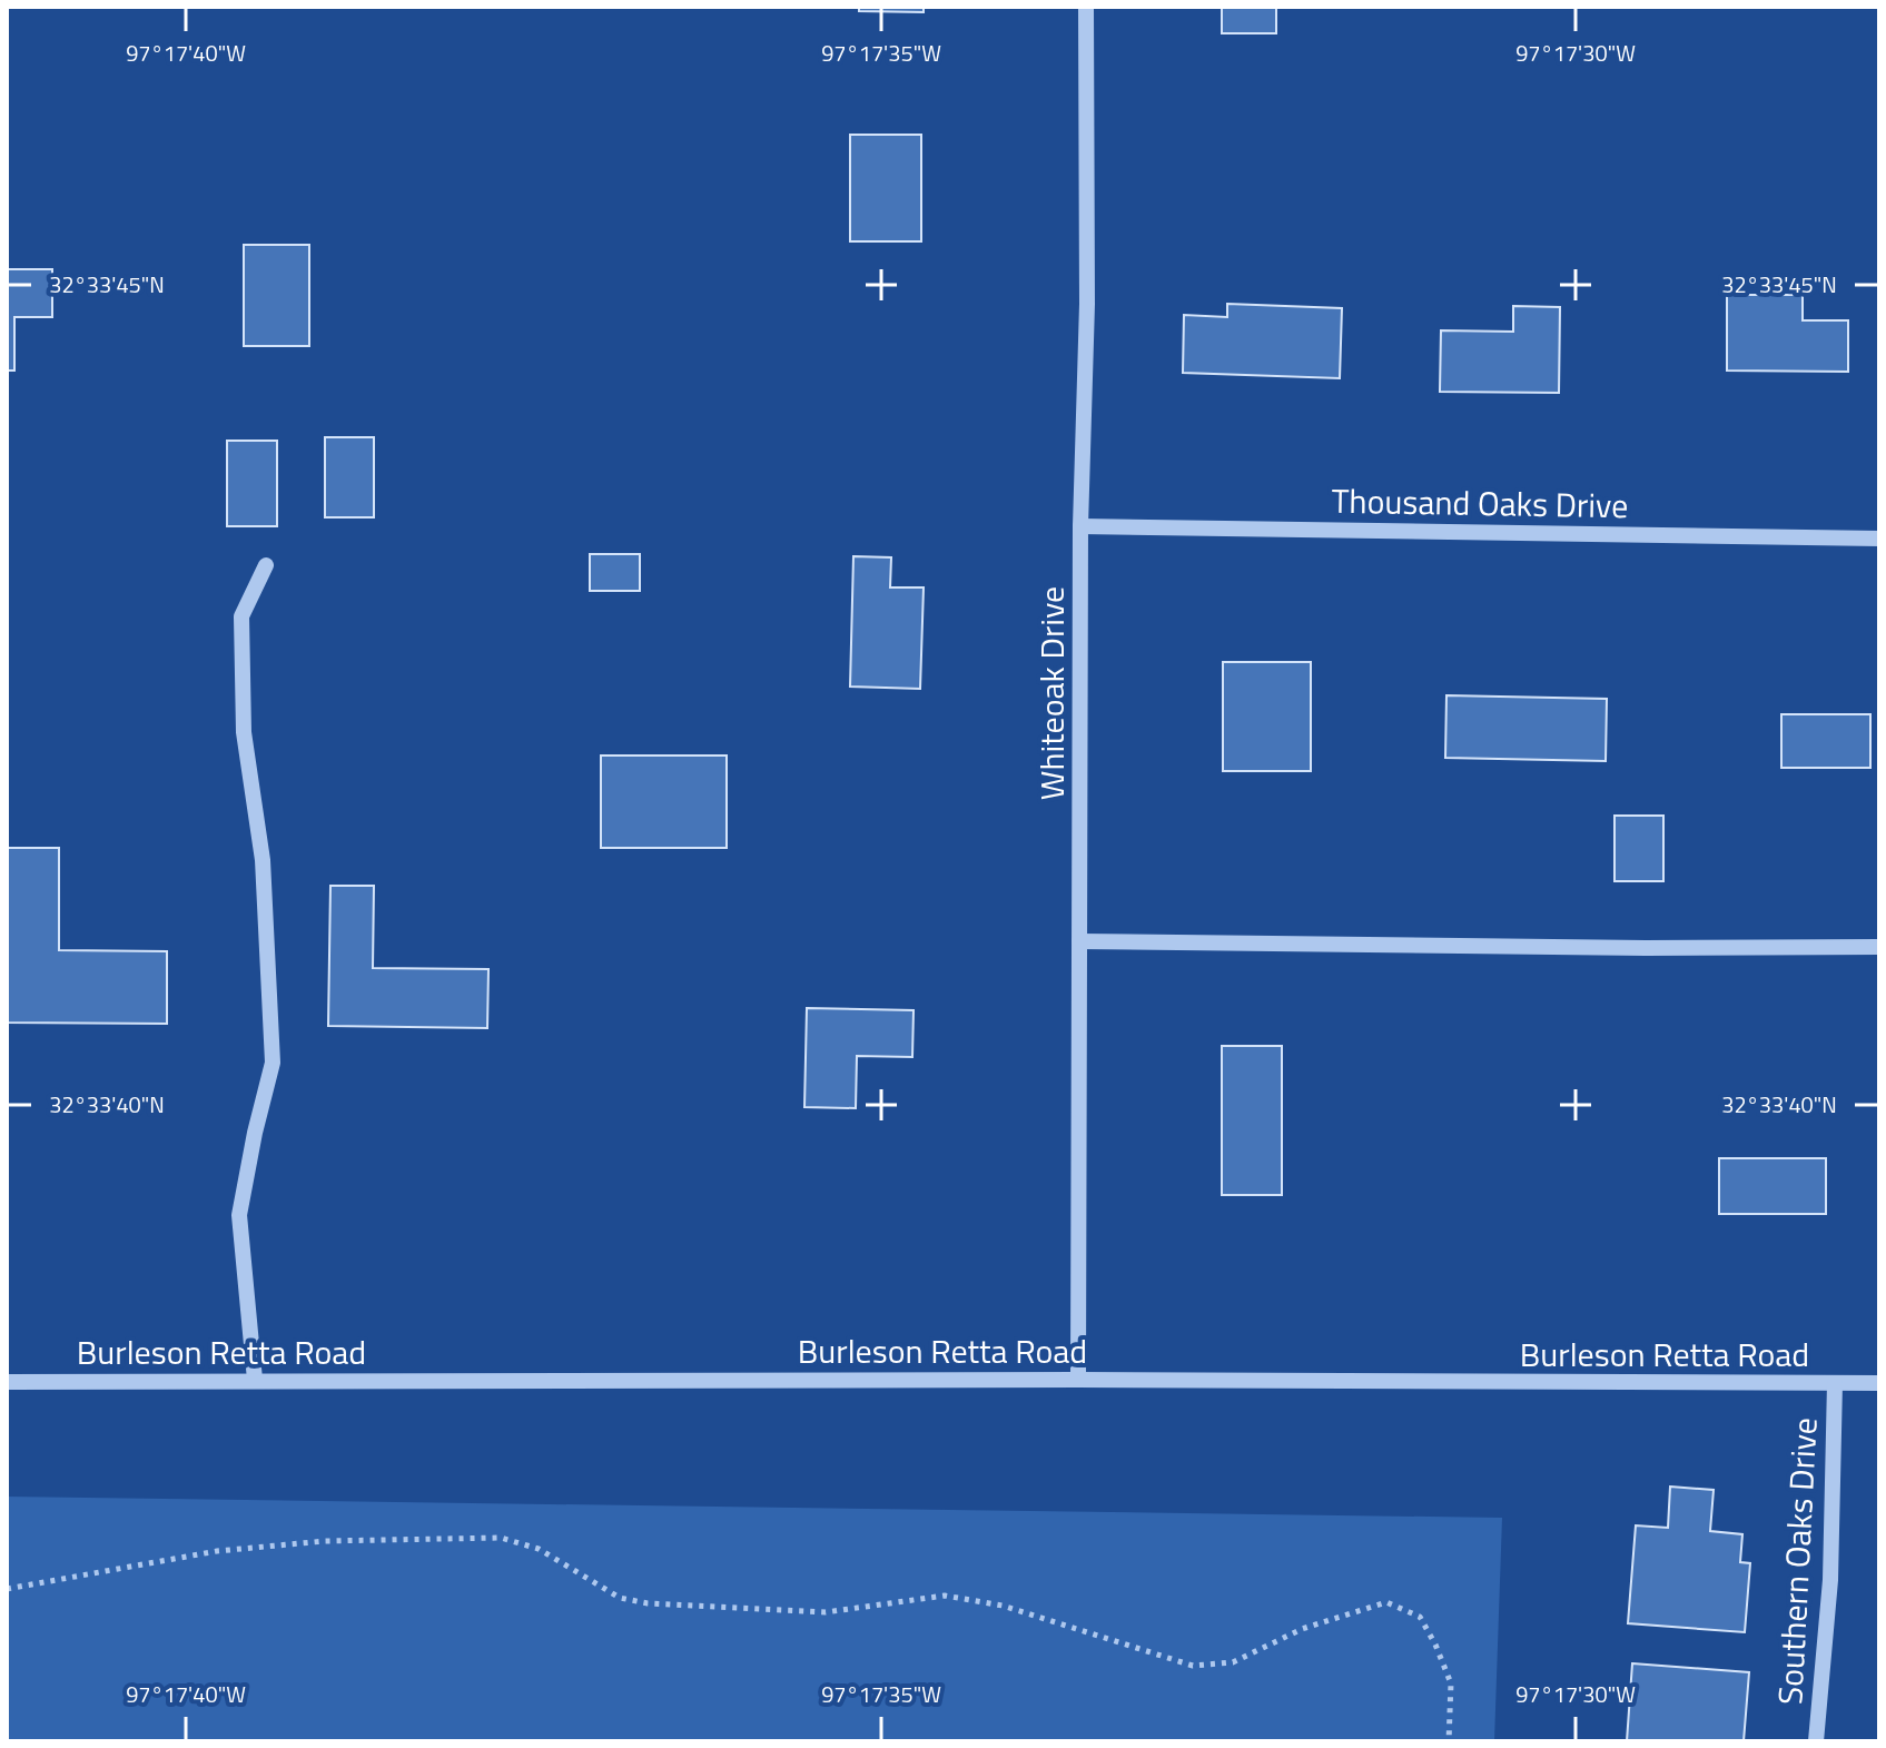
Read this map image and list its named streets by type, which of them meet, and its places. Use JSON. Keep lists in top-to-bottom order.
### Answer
{
  "streets": {
    "street": [
      "Thousand Oaks Drive",
      "Whiteoak Drive",
      "Burleson Retta Road",
      "Southern Oaks Drive"
    ]
  },
  "crossings": [
    ["Thousand Oaks Drive", "Whiteoak Drive"],
    ["Whiteoak Drive", "Burleson Retta Road"],
    ["Burleson Retta Road", "Southern Oaks Drive"]
  ],
  "coordinates": [
    "97°17'40\"W",
    "97°17'35\"W",
    "97°17'30\"W",
    "32°33'45\"N",
    "32°33'40\"N"
  ]
}
